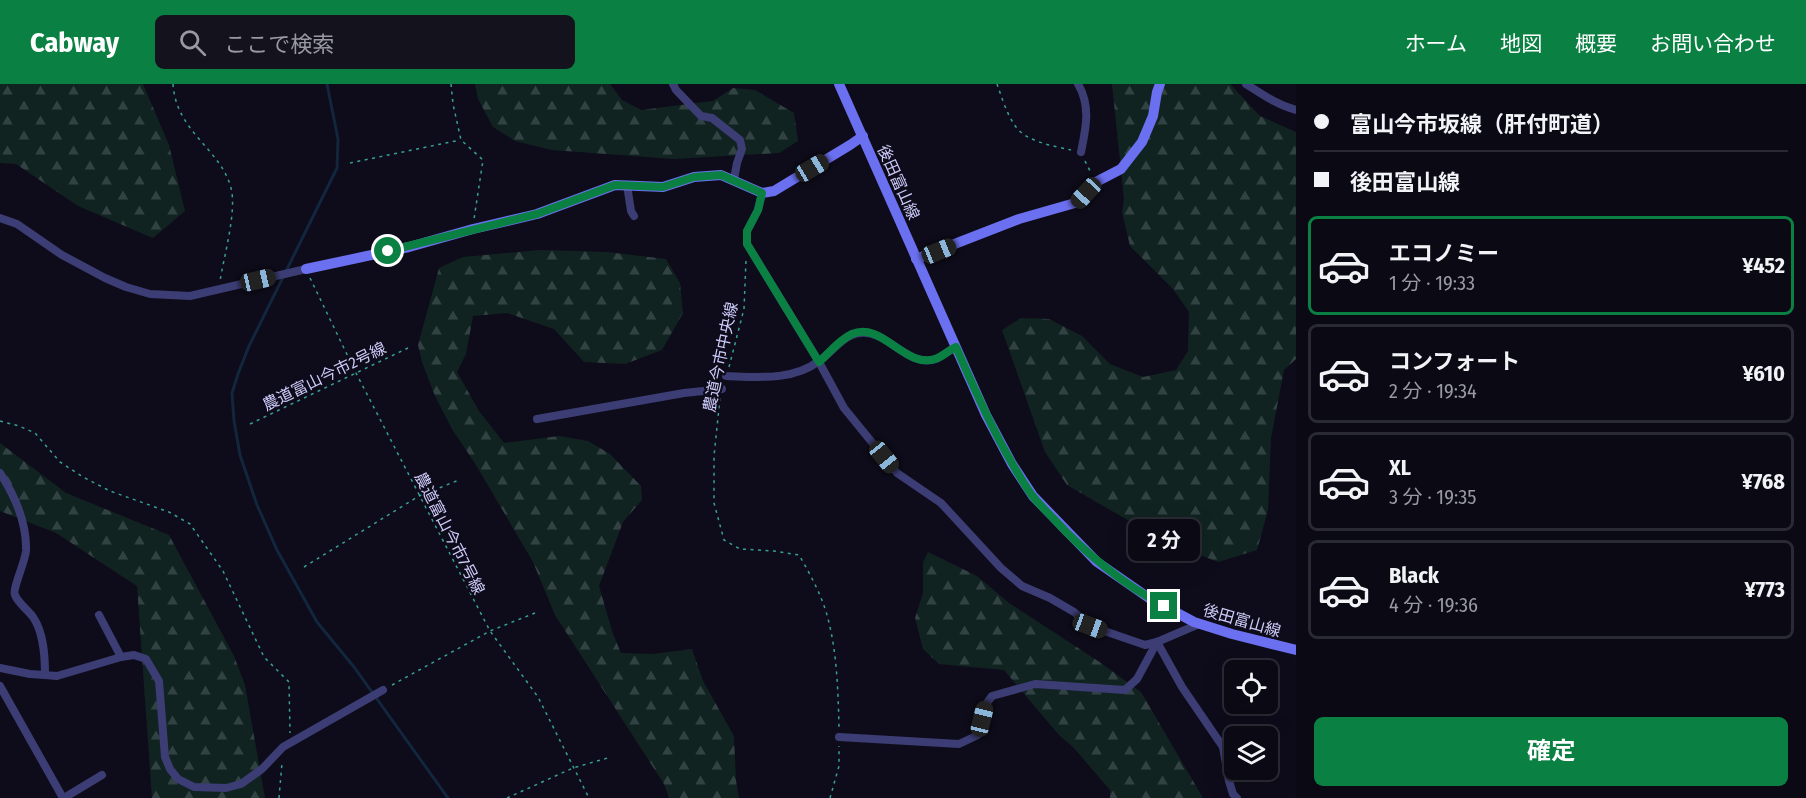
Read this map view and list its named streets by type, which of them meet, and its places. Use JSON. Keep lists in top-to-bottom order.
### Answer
{
  "streets": {
    "street": ["後田富山線"],
    "path": ["農道今市中央線", "農道富山今市2号線", "農道富山今市7号線"]
  },
  "crossings": [
    ["農道富山今市2号線", "農道富山今市7号線"]
  ],
  "page": {
    "header": "Cabway",
    "search": "ここで検索",
    "nav": [
      "ホーム",
      "地図",
      "概要",
      "お問い合わせ"
    ],
    "banner": ["富山今市坂線（肝付町道）", "後田富山線"],
    "list": [
      {
        "name": "エコノミー",
        "note": "1 分 · 19:33",
        "value": "¥452"
      },
      {
        "name": "コンフォート",
        "note": "2 分 · 19:34",
        "value": "¥610"
      },
      {
        "name": "XL",
        "note": "3 分 · 19:35",
        "value": "¥768"
      },
      {
        "name": "Black",
        "note": "4 分 · 19:36",
        "value": "¥773"
      }
    ],
    "bubble": "2 分",
    "buttons": "確定"
  }
}
